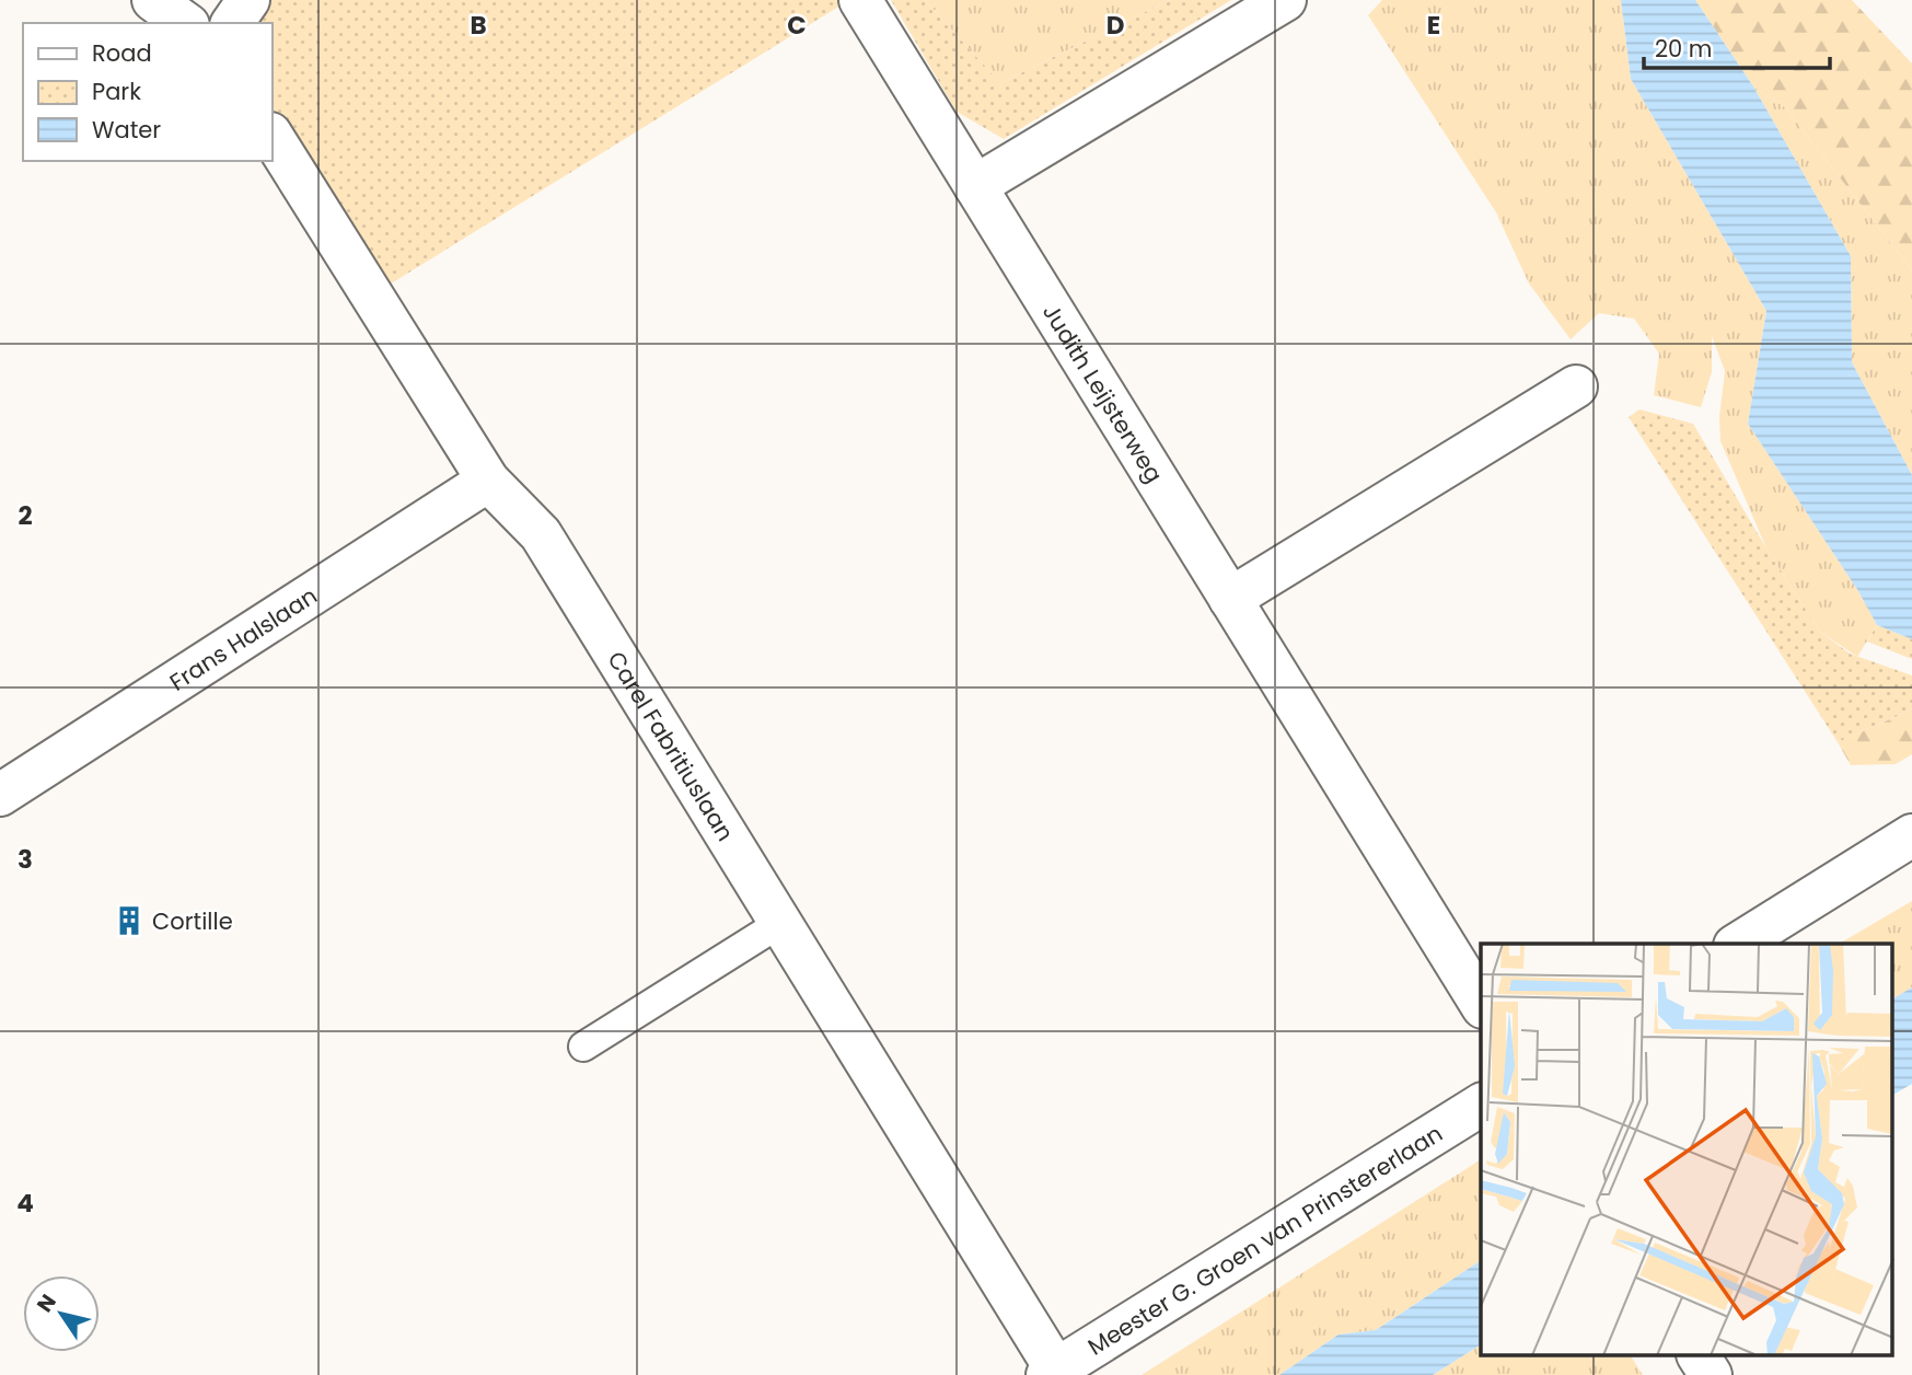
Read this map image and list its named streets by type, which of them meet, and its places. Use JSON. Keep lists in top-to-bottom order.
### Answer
{
  "streets": {
    "street": [
      "Judith Leijsterweg",
      "Frans Halslaan",
      "Carel Fabritiuslaan",
      "Meester G. Groen van Prinstererlaan"
    ]
  },
  "crossings": [
    ["Frans Halslaan", "Carel Fabritiuslaan"],
    ["Carel Fabritiuslaan", "Meester G. Groen van Prinstererlaan"]
  ],
  "places": {
    "building": ["Cortille"]
  },
  "legend": ["Road", "Park", "Water"],
  "scale_bar": "20 m",
  "north": "top left",
  "grid": {
    "columns": [
      "B",
      "C",
      "D",
      "E"
    ],
    "rows": ["2", "3", "4"]
  }
}
